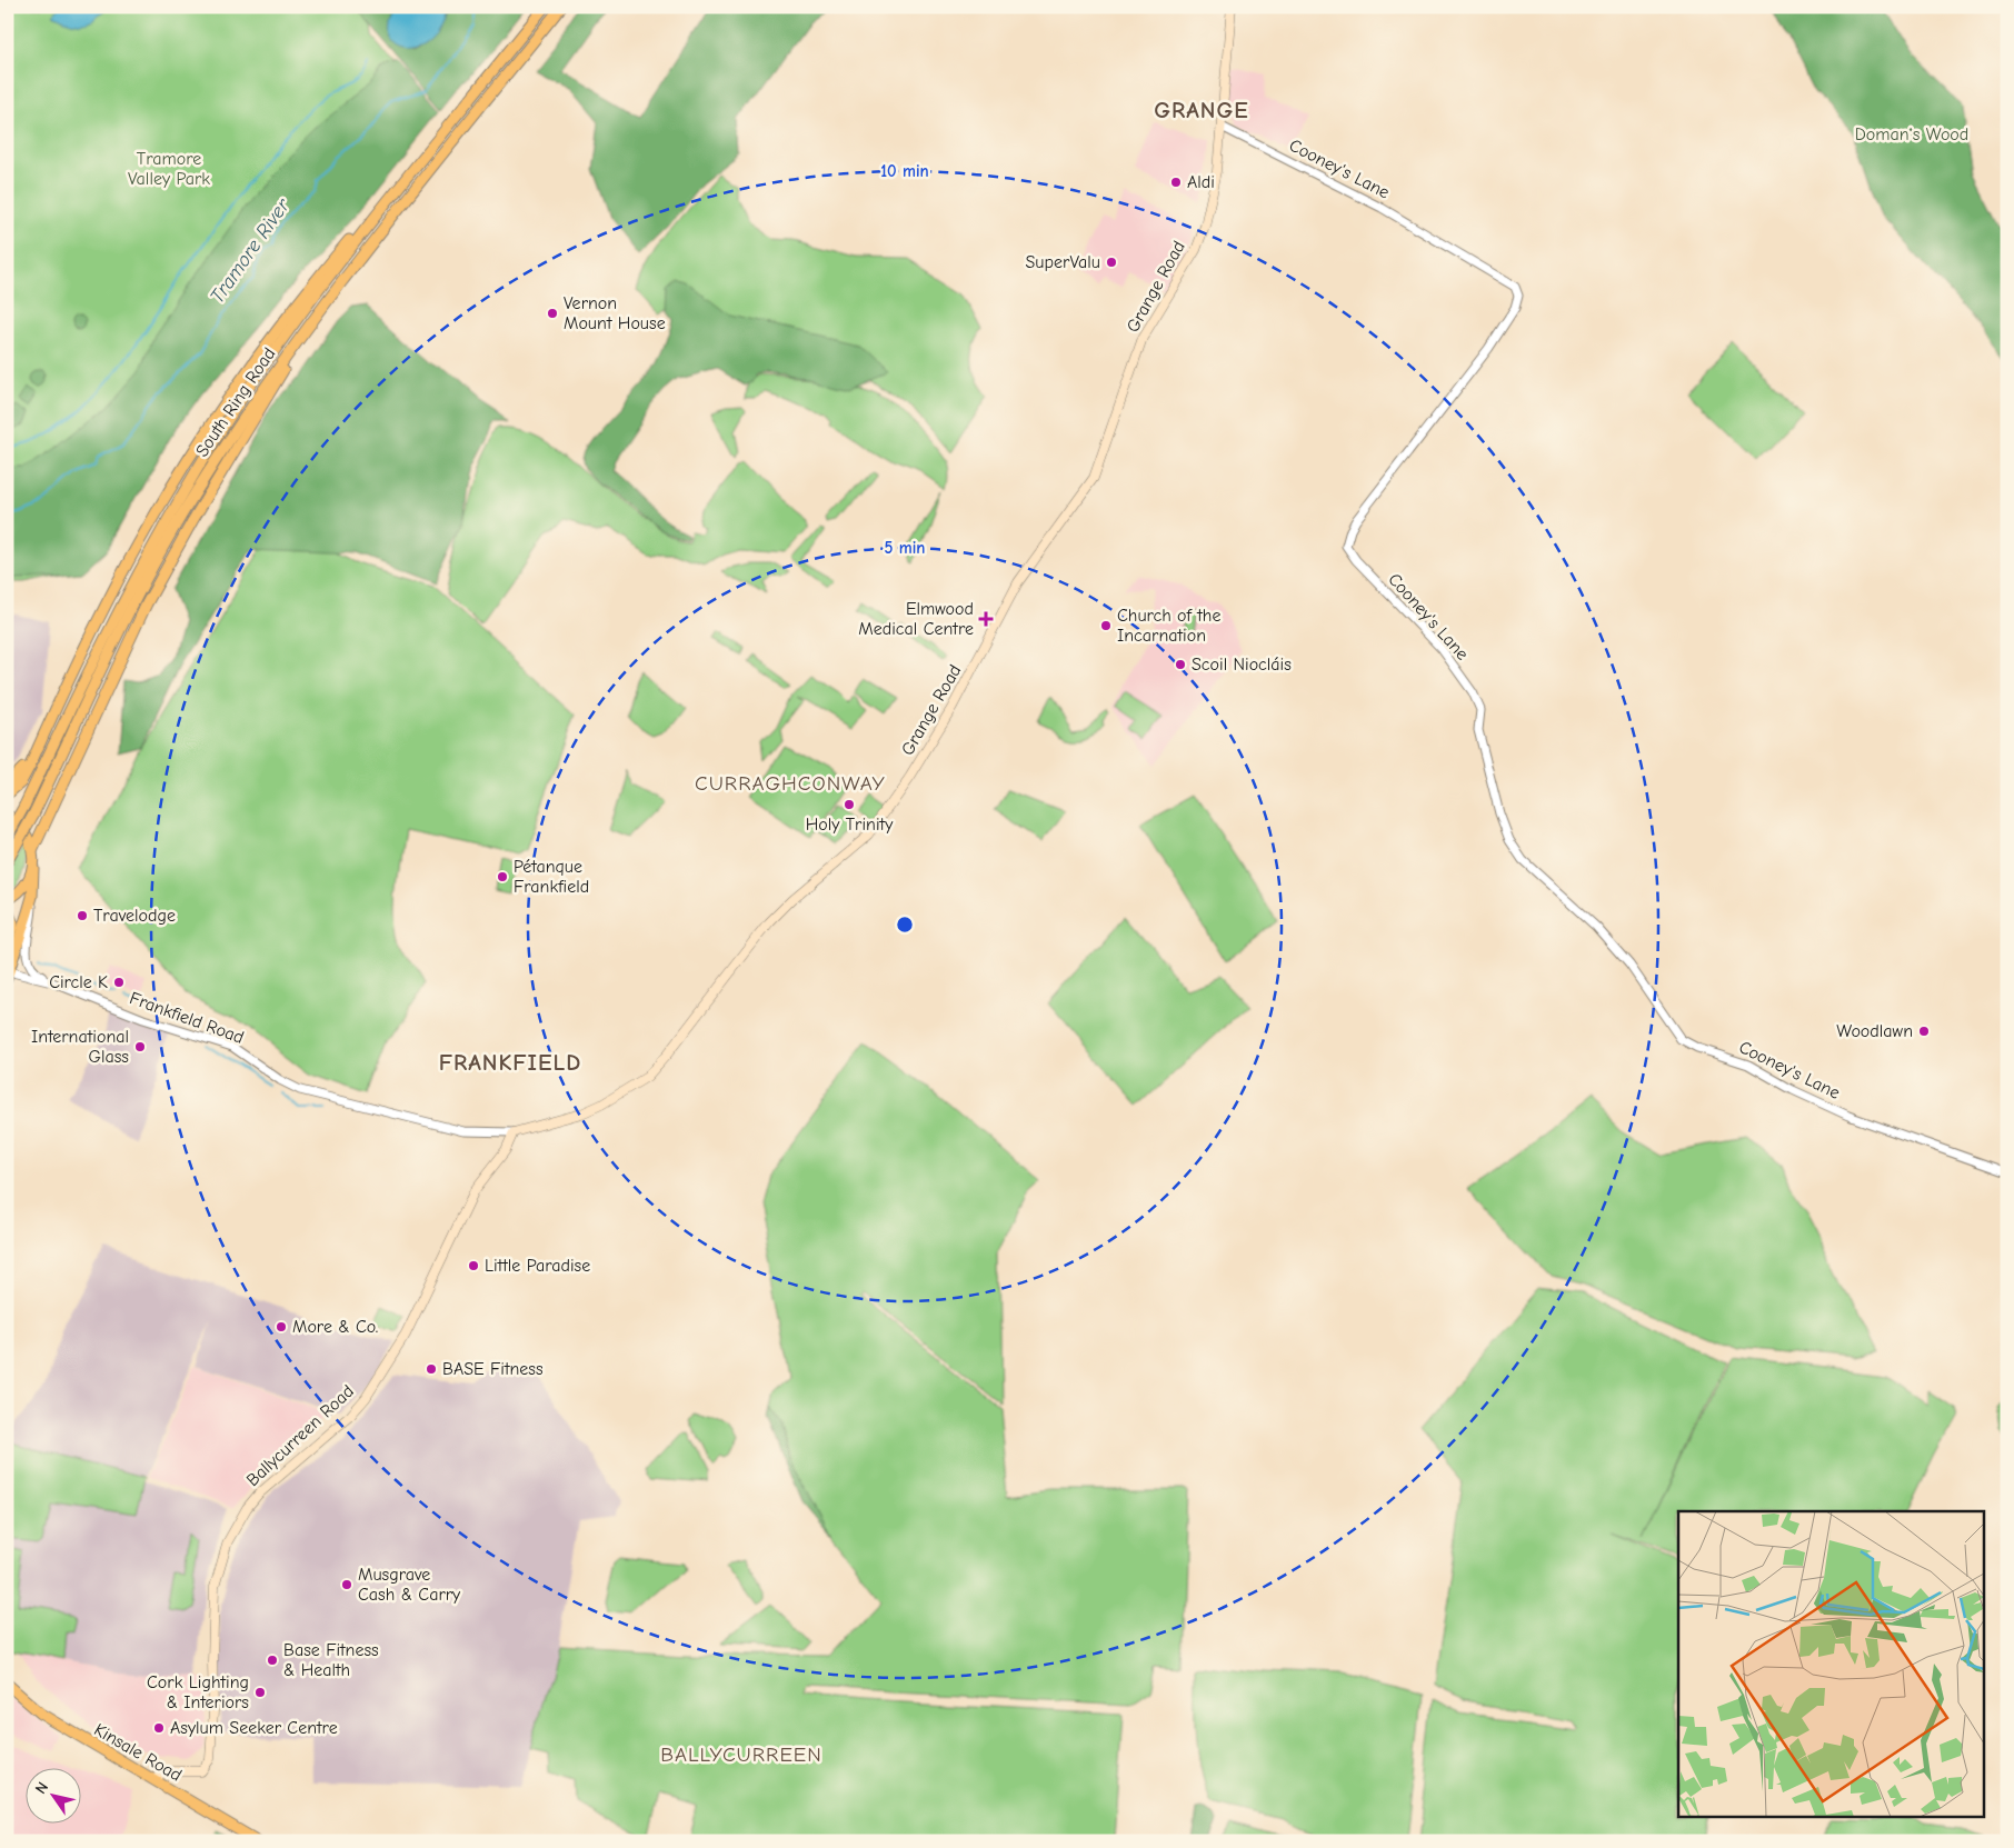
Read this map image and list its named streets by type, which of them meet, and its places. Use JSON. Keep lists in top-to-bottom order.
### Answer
{
  "streets": {
    "highway": ["South Ring Road", "Kinsale Road"],
    "main road": ["Grange Road", "Ballycurreen Road"],
    "street": ["Cooney's Lane", "Frankfield Road"]
  },
  "crossings": [
    ["Cooney's Lane", "Grange Road"],
    ["Grange Road", "Frankfield Road"],
    ["Grange Road", "Ballycurreen Road"],
    ["Frankfield Road", "Ballycurreen Road"],
    ["Ballycurreen Road", "Kinsale Road"]
  ],
  "districts": [
    "GRANGE",
    "CURRAGHCONWAY",
    "FRANKFIELD",
    "BALLYCURREEN"
  ],
  "water": ["Tramore River"],
  "parks": ["Doman's Wood", "Tramore Valley Park"],
  "places": {
    "other": [
      "Aldi",
      "SuperValu",
      "Vernon Mount House",
      "Church of the Incarnation",
      "Scoil Niocláis",
      "Holy Trinity",
      "Pétanque Frankfield",
      "Travelodge",
      "Circle K",
      "Woodlawn",
      "International Glass",
      "Little Paradise",
      "More & Co.",
      "BASE Fitness",
      "Musgrave Cash & Carry",
      "Base Fitness & Health",
      "Cork Lighting & Interiors",
      "Asylum Seeker Centre"
    ],
    "health": ["Elmwood Medical Centre"]
  },
  "north": "top left",
  "rings": ["10 min", "5 min"]
}
